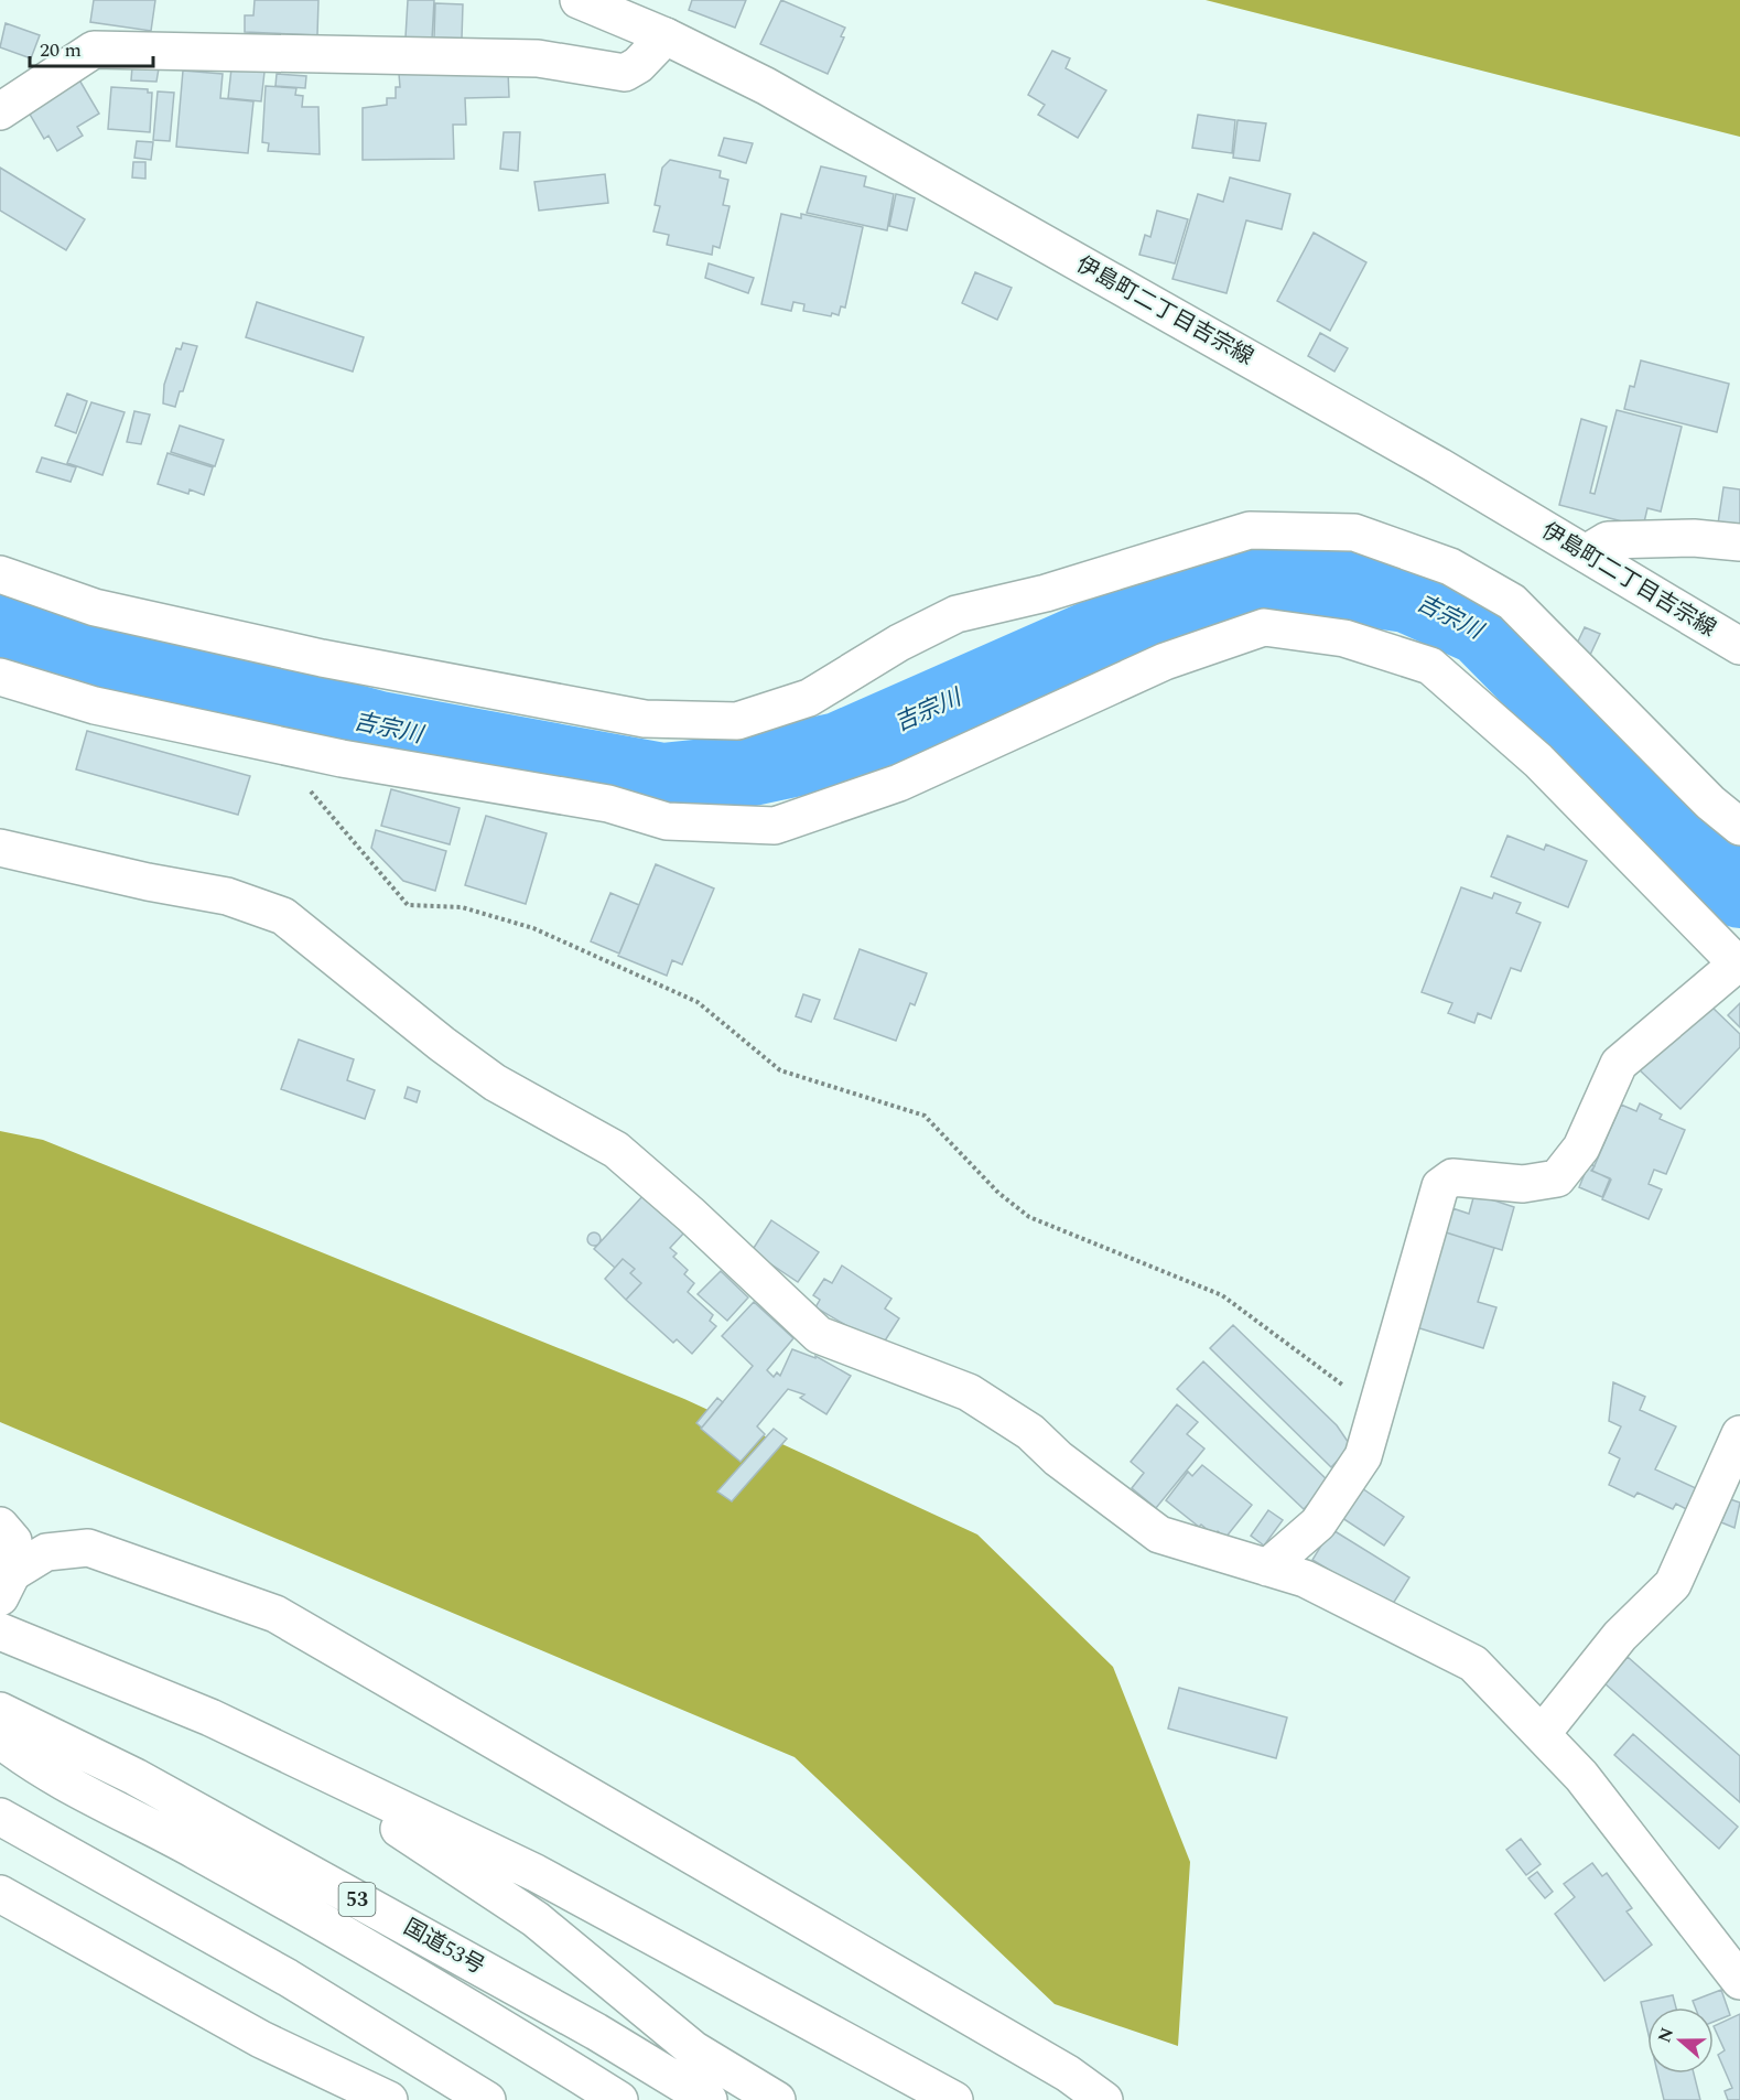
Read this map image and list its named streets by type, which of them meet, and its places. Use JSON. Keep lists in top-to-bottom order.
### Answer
{
  "streets": {
    "main road": ["伊島町二丁目吉宗線", "53", "国道53号"]
  },
  "water": ["吉宗川"],
  "scale_bar": "20 m",
  "north": "left"
}
